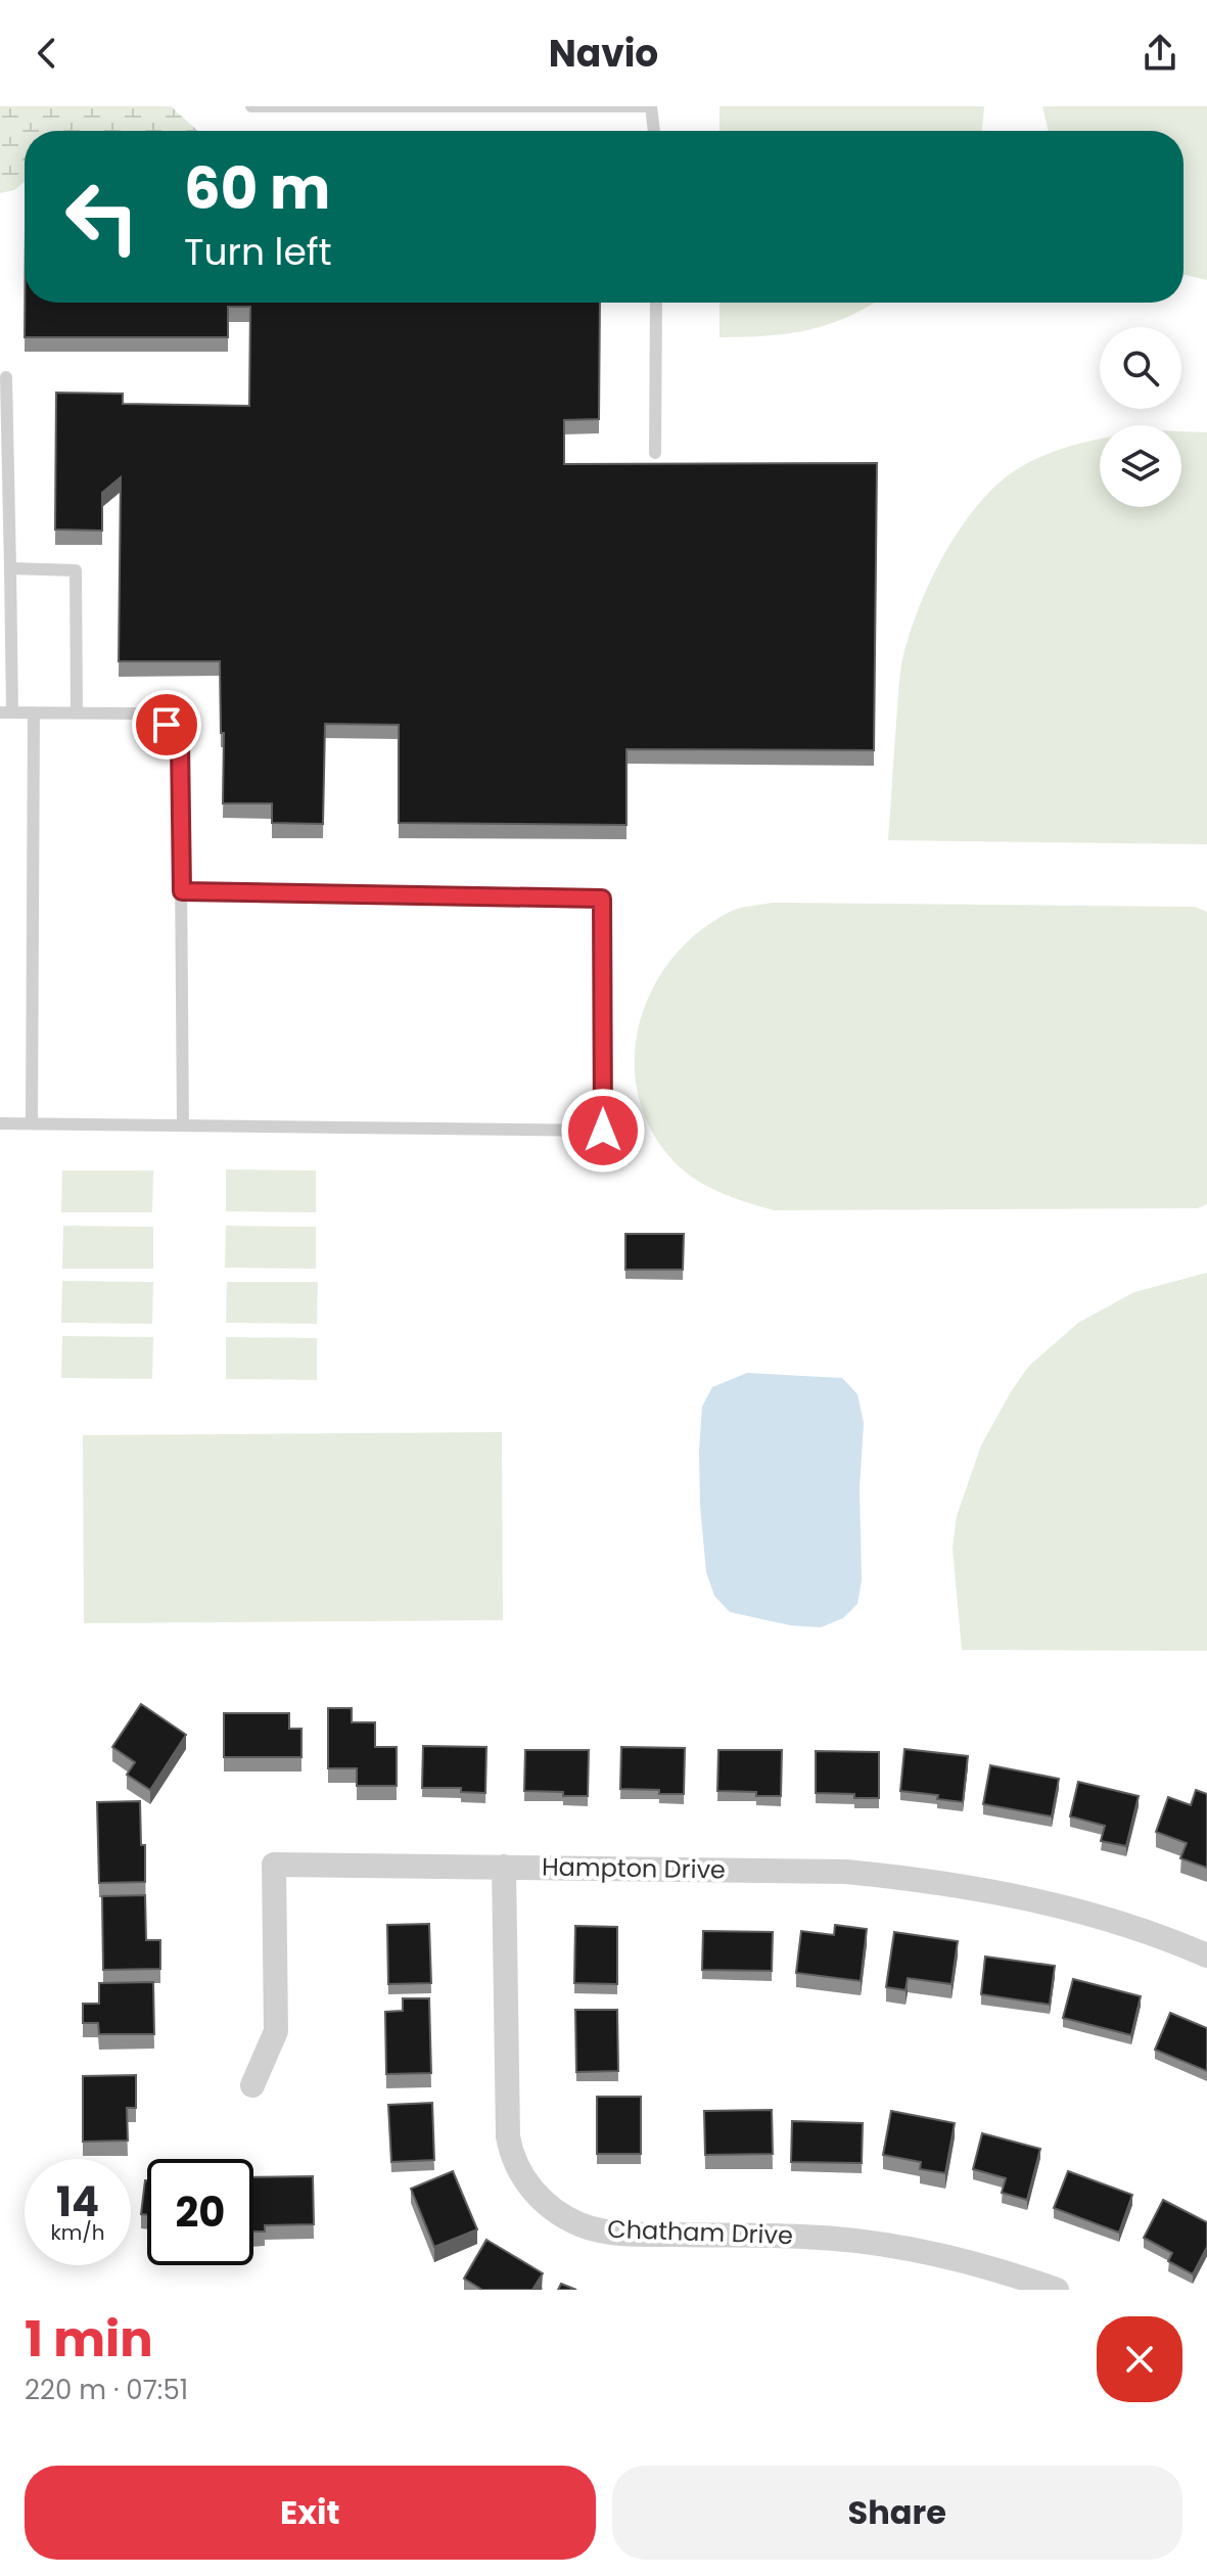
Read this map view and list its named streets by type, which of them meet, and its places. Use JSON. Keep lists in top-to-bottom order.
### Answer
{
  "streets": {
    "street": ["Hampton Drive", "Chatham Drive"]
  },
  "crossings": [
    ["Hampton Drive", "Chatham Drive"]
  ],
  "page": {
    "header": "Navio",
    "turn": ["60 m", "Turn left"],
    "speed": "14 km/h",
    "limit": "20",
    "heading": ["1 min", "220 m · 07:51"],
    "buttons": ["Exit", "Share"]
  }
}
